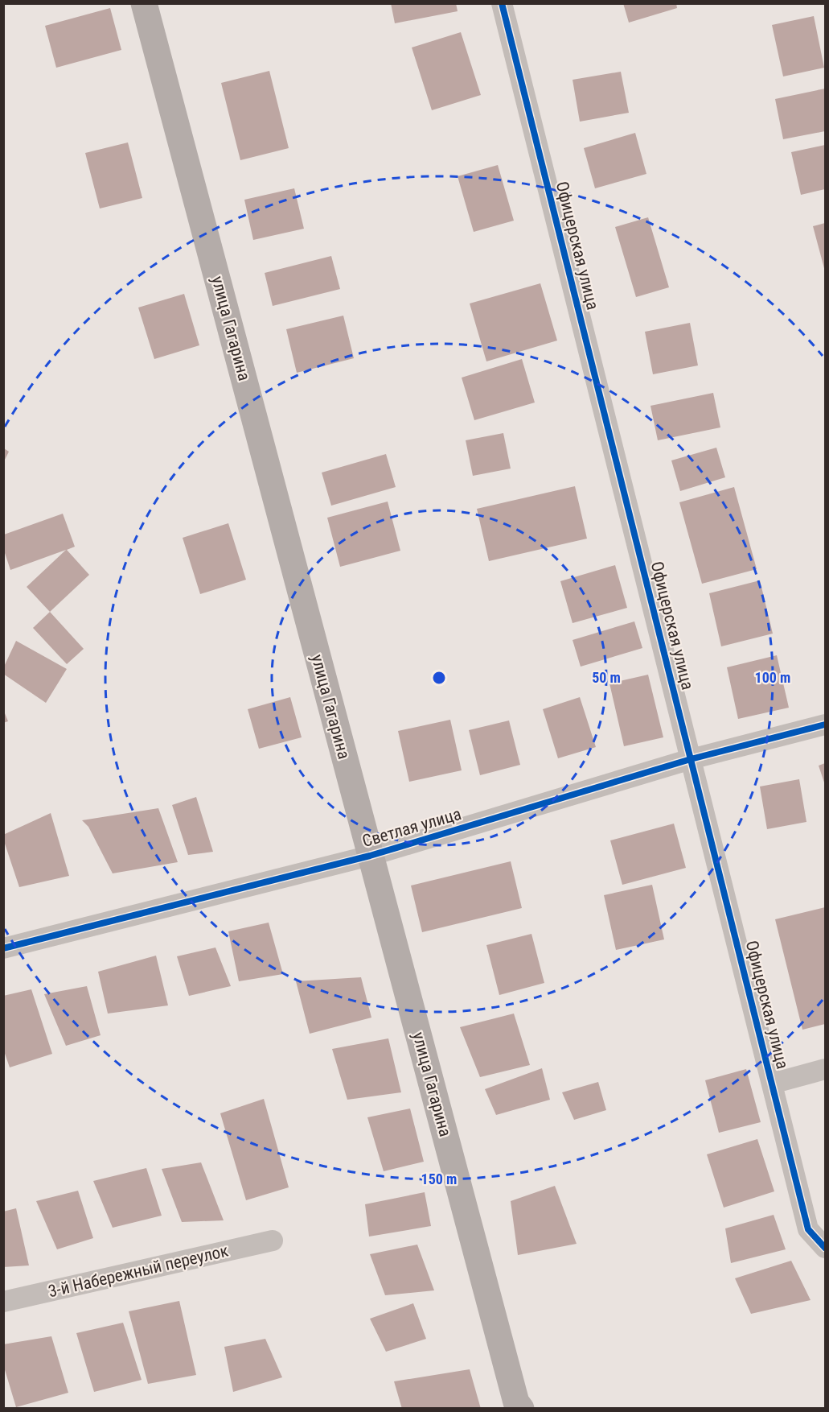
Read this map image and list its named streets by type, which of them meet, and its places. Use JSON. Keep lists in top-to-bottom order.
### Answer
{
  "streets": {
    "main road": ["улица Гагарина"],
    "street": ["Офицерская улица", "Светлая улица", "3-й Набережный переулок"]
  },
  "crossings": [
    ["Офицерская улица", "Светлая улица"],
    ["улица Гагарина", "Светлая улица"]
  ],
  "rings": ["50 m", "100 m", "150 m"]
}
